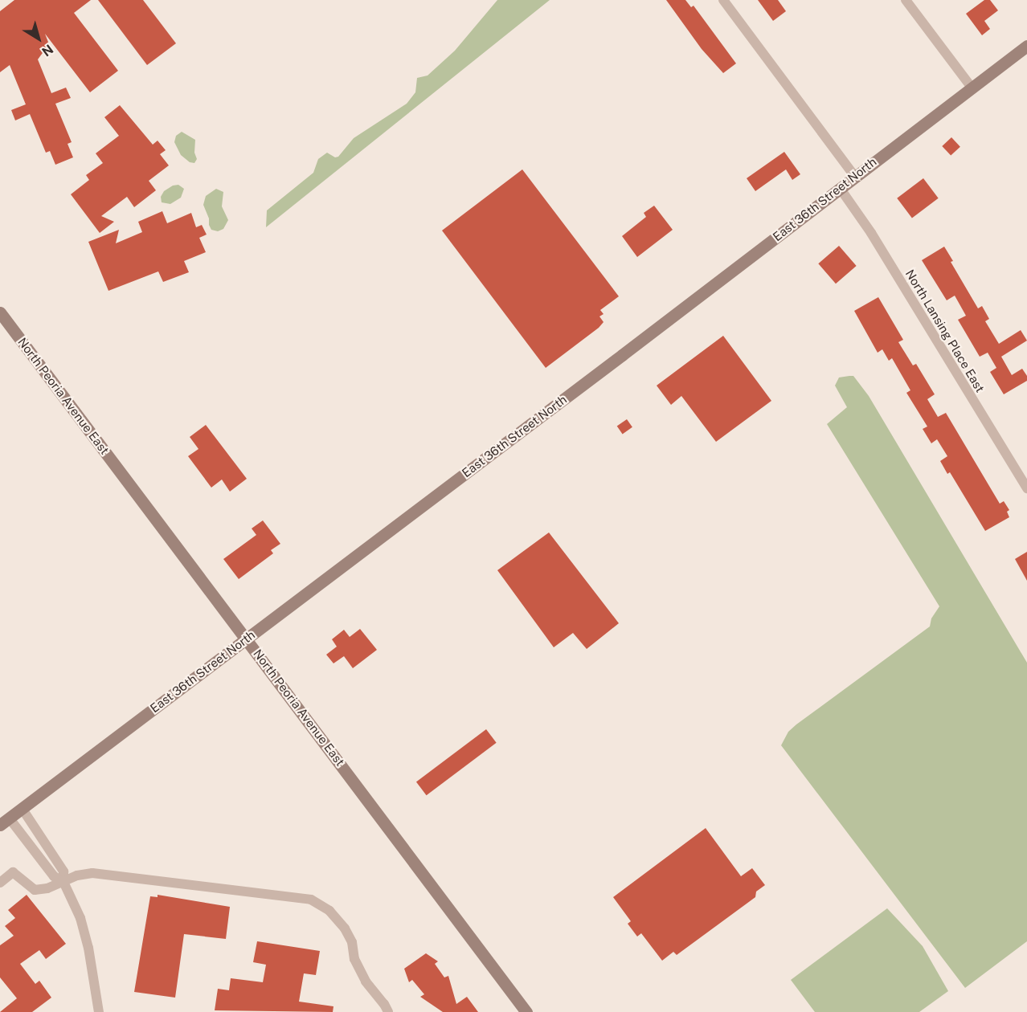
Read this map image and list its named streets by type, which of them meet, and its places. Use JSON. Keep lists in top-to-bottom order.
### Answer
{
  "streets": {
    "main road": ["East 36th Street North", "North Peoria Avenue East"],
    "street": ["North Lansing Place East"]
  },
  "crossings": [
    ["East 36th Street North", "North Lansing Place East"],
    ["East 36th Street North", "North Peoria Avenue East"]
  ],
  "north": "bottom right"
}
